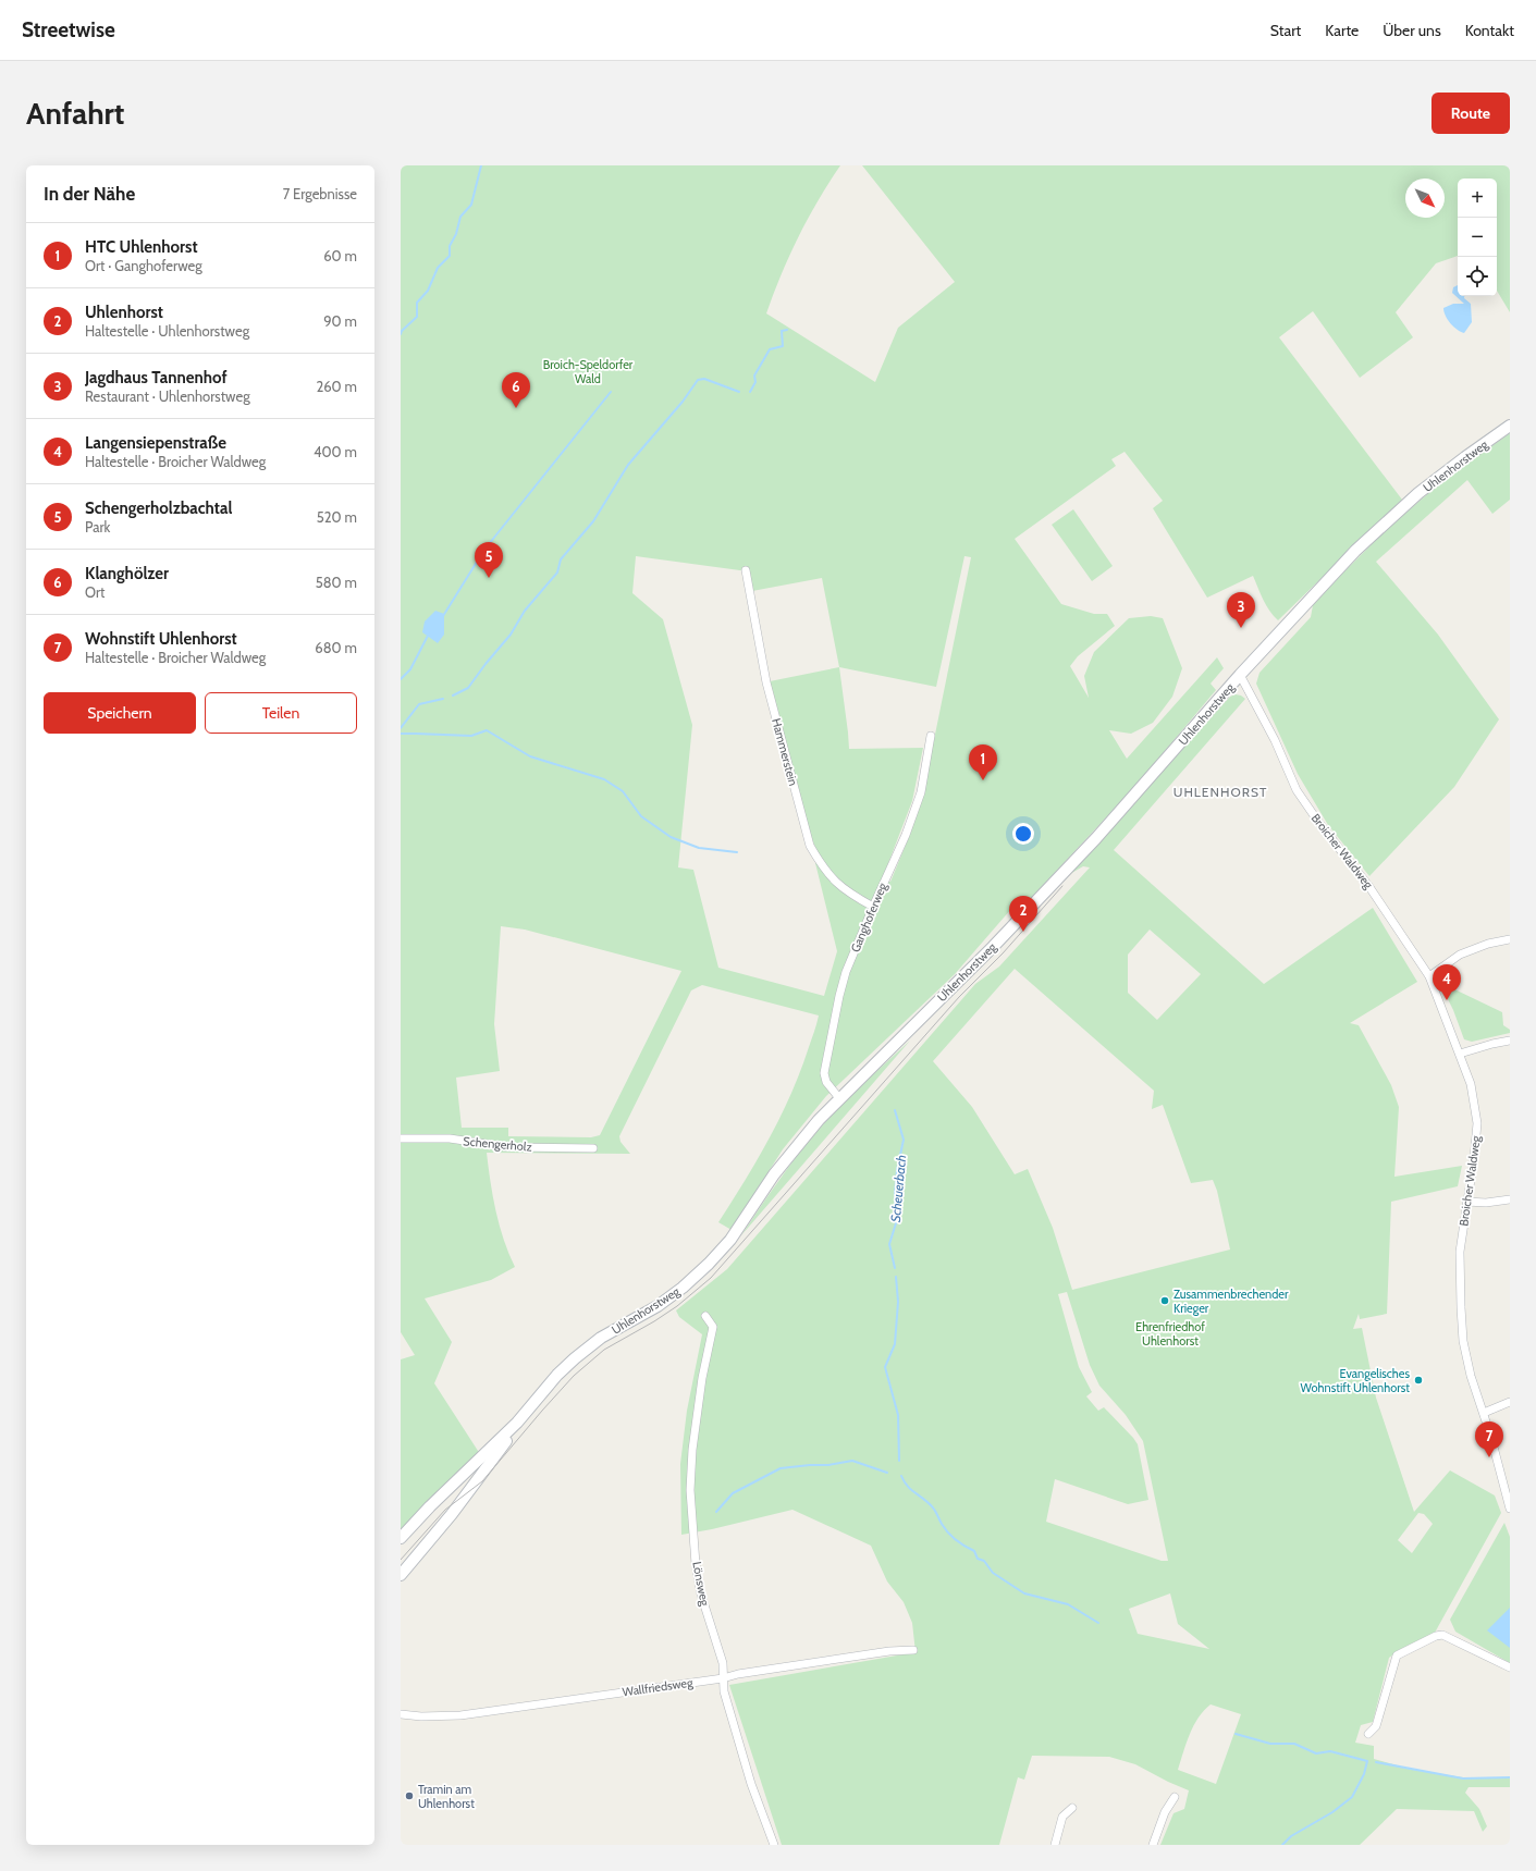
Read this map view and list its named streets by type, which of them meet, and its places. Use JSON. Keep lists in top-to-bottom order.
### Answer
{
  "streets": {
    "main road": ["Uhlenhorstweg"],
    "street": [
      "Hammerstein",
      "Broicher Waldweg",
      "Ganghoferweg",
      "Schengerholz",
      "Lönsweg",
      "Wallfriedsweg"
    ]
  },
  "crossings": [
    ["Uhlenhorstweg", "Broicher Waldweg"],
    ["Uhlenhorstweg", "Ganghoferweg"],
    ["Hammerstein", "Ganghoferweg"],
    ["Lönsweg", "Wallfriedsweg"]
  ],
  "districts": ["UHLENHORST"],
  "water": ["Scheuerbach"],
  "parks": ["Broich-Speldorfer Wald", "Ehrenfriedhof Uhlenhorst"],
  "places": ["Zusammenbrechender Krieger", "Evangelisches Wohnstift Uhlenhorst", "Tramin am Uhlenhorst"],
  "north": "bottom right",
  "page": {
    "header": "Streetwise",
    "nav": [
      "Start",
      "Karte",
      "Über uns",
      "Kontakt"
    ],
    "buttons": [
      "Route",
      ["Speichern", "Teilen"]
    ],
    "title": "Anfahrt",
    "heading": ["In der Nähe", "7 Ergebnisse"],
    "map_buttons": ["+", "−"],
    "list": [
      {
        "mark": "1",
        "name": "HTC Uhlenhorst",
        "note": "Ort · Ganghoferweg",
        "value": "60 m"
      },
      {
        "mark": "2",
        "name": "Uhlenhorst",
        "note": "Haltestelle · Uhlenhorstweg",
        "value": "90 m"
      },
      {
        "mark": "3",
        "name": "Jagdhaus Tannenhof",
        "note": "Restaurant · Uhlenhorstweg",
        "value": "260 m"
      },
      {
        "mark": "4",
        "name": "Langensiepenstraße",
        "note": "Haltestelle · Broicher Waldweg",
        "value": "400 m"
      },
      {
        "mark": "5",
        "name": "Schengerholzbachtal",
        "note": "Park",
        "value": "520 m"
      },
      {
        "mark": "6",
        "name": "Klanghölzer",
        "note": "Ort",
        "value": "580 m"
      },
      {
        "mark": "7",
        "name": "Wohnstift Uhlenhorst",
        "note": "Haltestelle · Broicher Waldweg",
        "value": "680 m"
      }
    ],
    "pins": [
      "6",
      "5",
      "3",
      "1",
      "2",
      "4",
      "7"
    ]
  }
}
